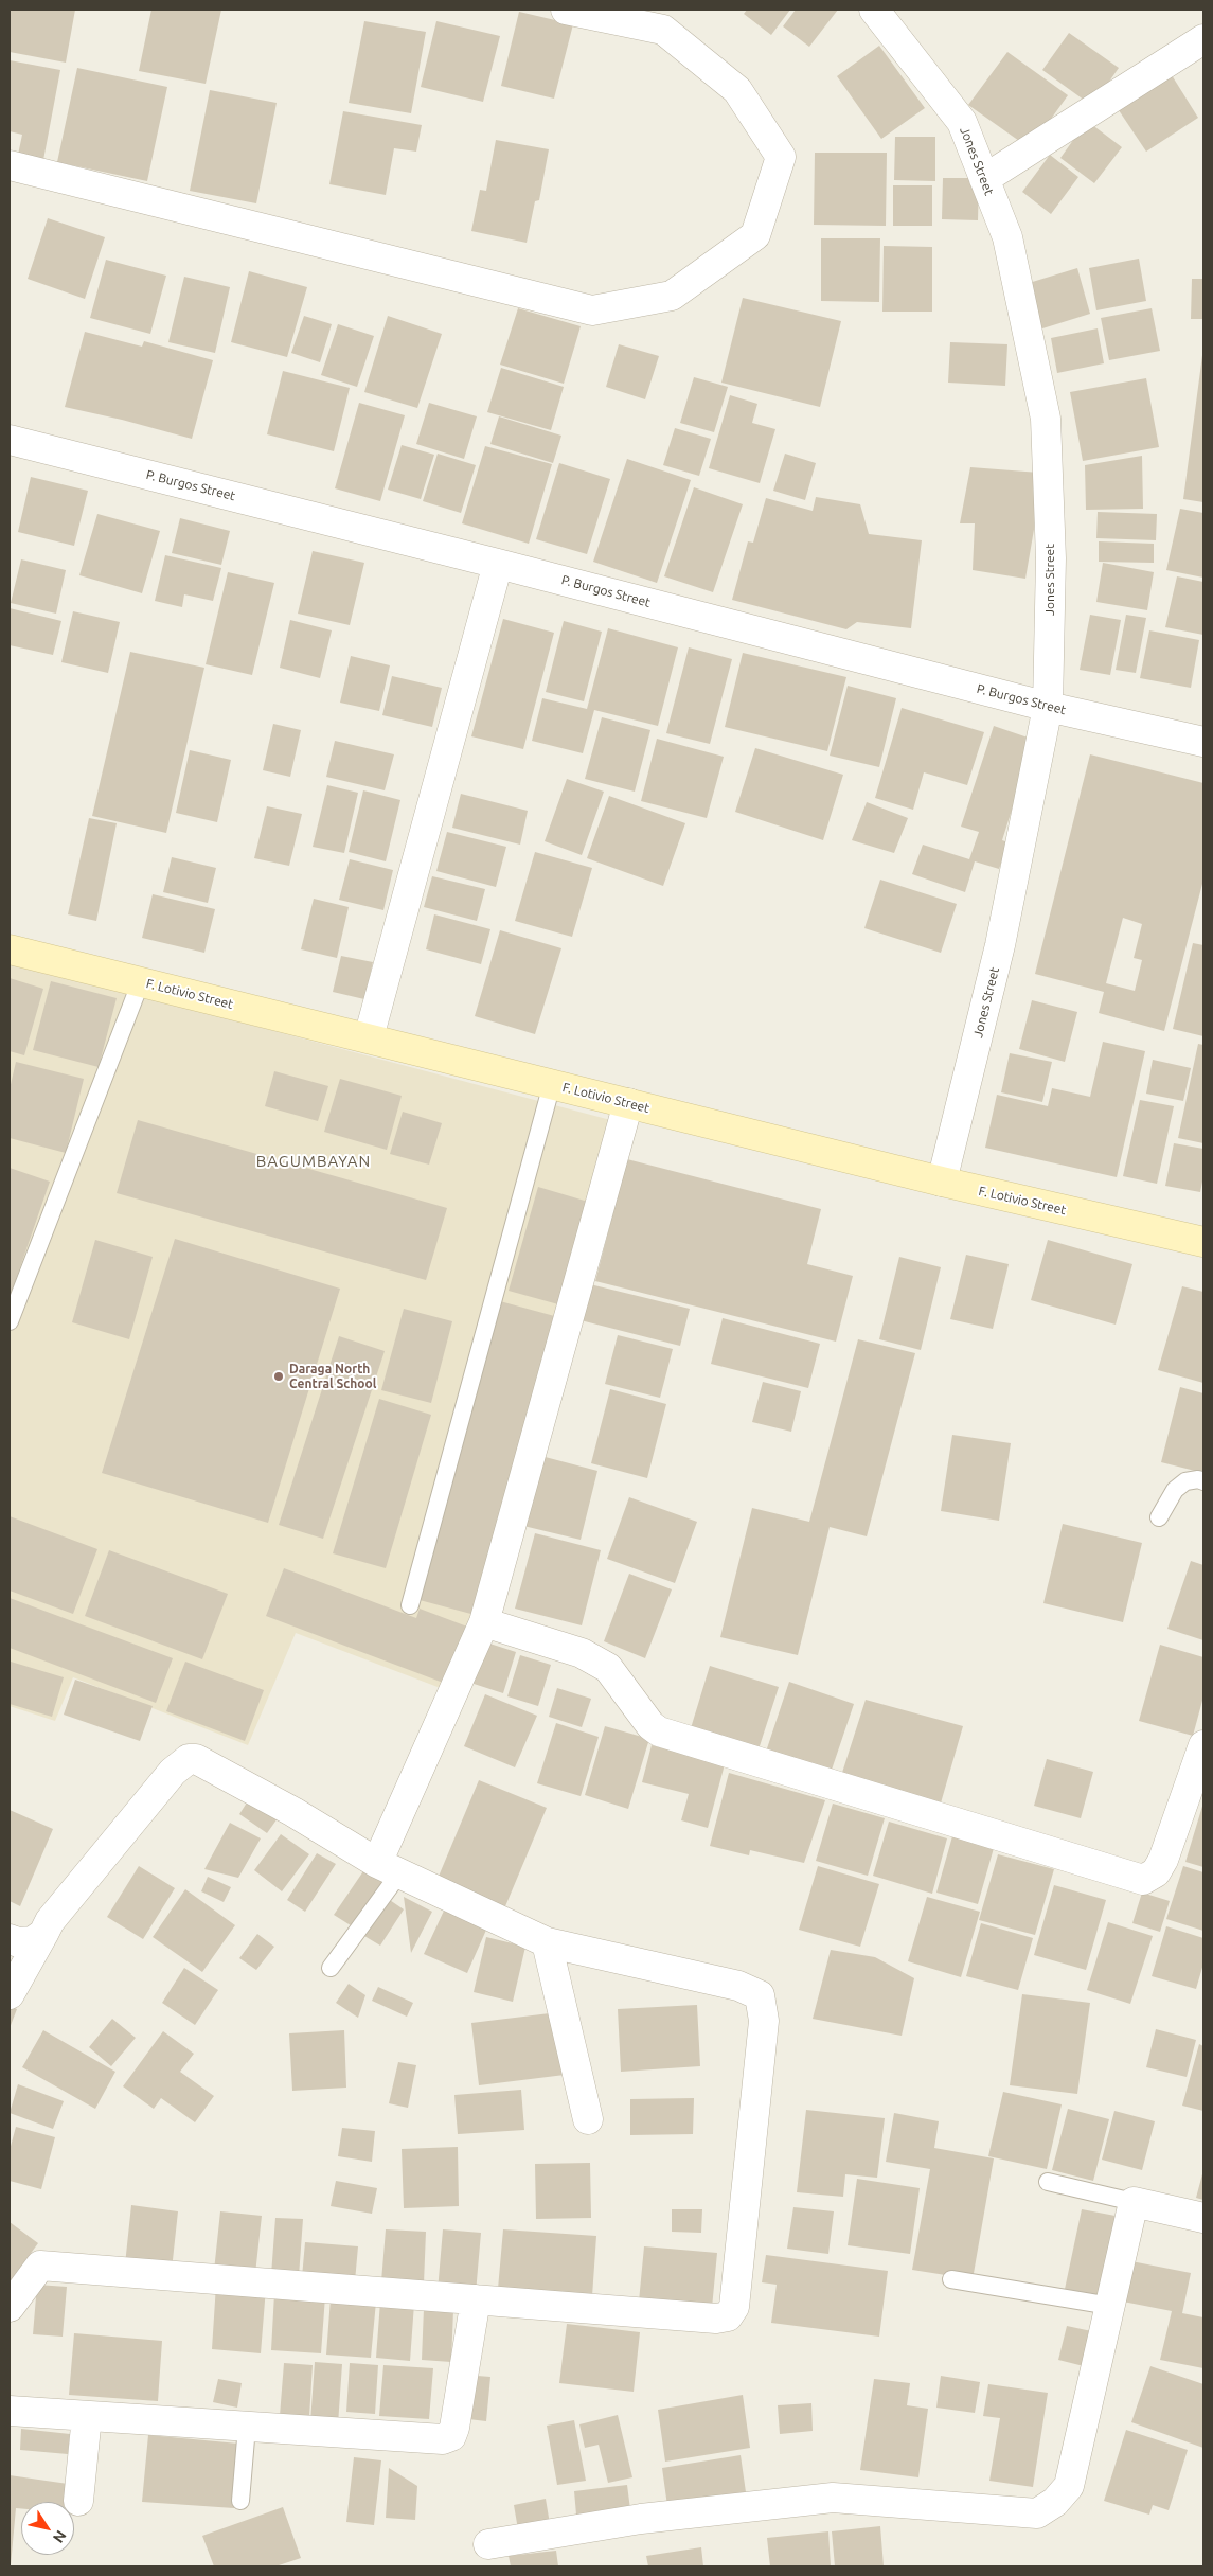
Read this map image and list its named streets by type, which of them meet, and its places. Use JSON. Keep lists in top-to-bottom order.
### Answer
{
  "streets": {
    "street": ["Jones Street", "P. Burgos Street", "F. Lotivio Street"]
  },
  "crossings": [
    ["Jones Street", "P. Burgos Street"],
    ["Jones Street", "F. Lotivio Street"]
  ],
  "districts": ["BAGUMBAYAN"],
  "places": ["Daraga North Central School"],
  "north": "bottom right"
}
